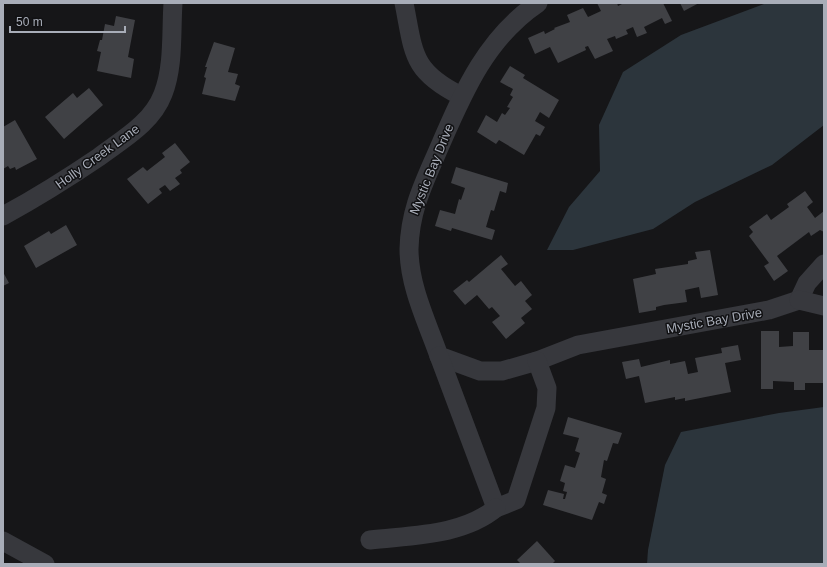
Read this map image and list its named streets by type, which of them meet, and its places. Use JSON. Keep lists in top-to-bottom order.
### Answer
{
  "streets": {
    "street": ["Holly Creek Lane", "Mystic Bay Drive"]
  },
  "scale_bar": "50 m"
}
